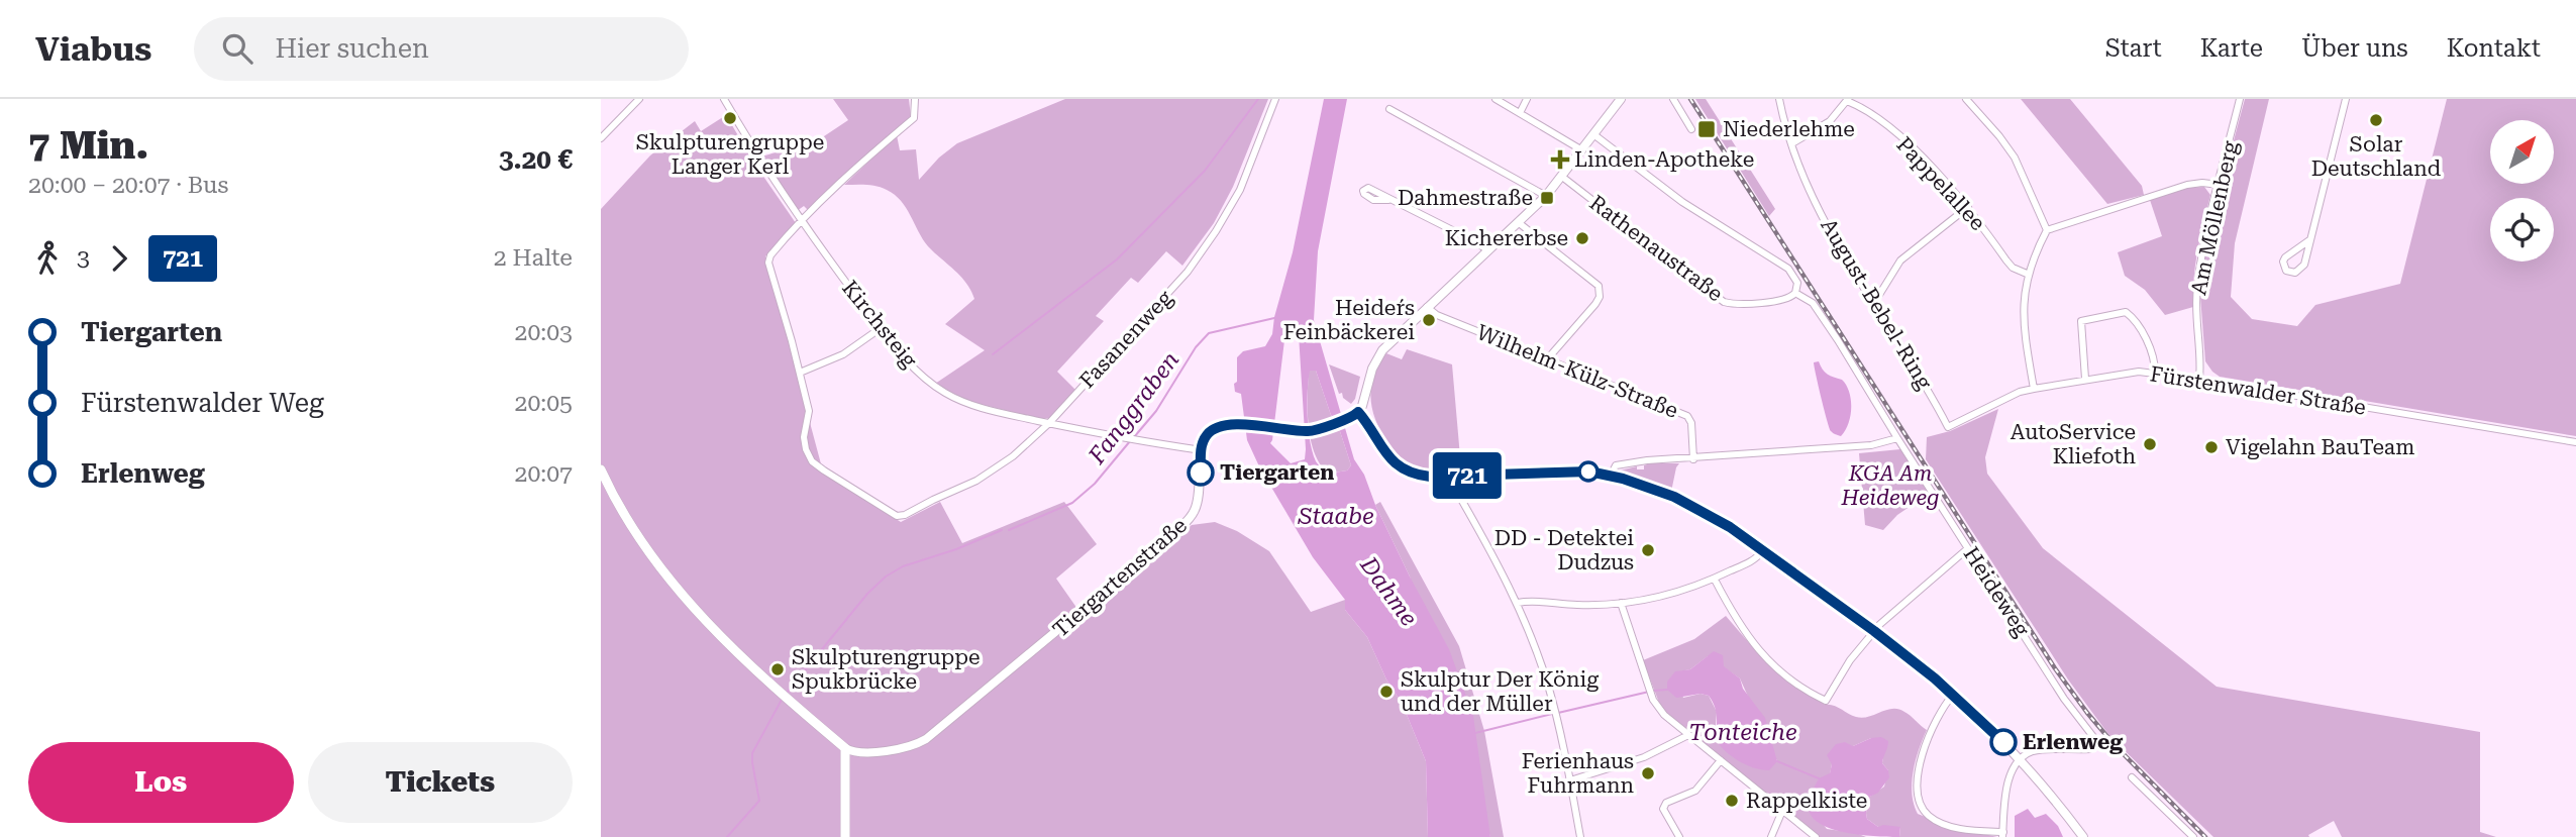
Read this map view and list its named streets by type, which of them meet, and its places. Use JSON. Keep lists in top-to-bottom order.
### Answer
{
  "streets": {
    "street": [
      "Pappelallee",
      "Am Möllenberg",
      "Rathenaustraße",
      "August-Bebel-Ring",
      "Kirchsteig",
      "Fasanenweg",
      "Wilhelm-Külz-Straße",
      "Fürstenwalder Straße",
      "Tiergartenstraße",
      "Heideweg"
    ]
  },
  "crossings": [
    ["Am Möllenberg", "Fürstenwalder Straße"],
    ["Rathenaustraße", "Heideweg"],
    ["August-Bebel-Ring", "Fürstenwalder Straße"],
    ["Kirchsteig", "Fasanenweg"],
    ["Kirchsteig", "Tiergartenstraße"]
  ],
  "water": [
    "Fanggraben",
    "Staabe",
    "Dahme",
    "Tonteiche"
  ],
  "parks": ["KGA Am Heideweg"],
  "places": {
    "other": [
      "Skulpturengruppe Langer Kerl",
      "Solar Deutschland",
      "Kichererbse",
      "Heider´s Feinbäckerei",
      "AutoService Kliefoth",
      "Vigelahn BauTeam",
      "Tiergarten",
      "DD - Detektei Dudzus",
      "Skulpturengruppe Spukbrücke",
      "Skulptur Der König und der Müller",
      "Erlenweg",
      "Ferienhaus Fuhrmann",
      "Rappelkiste"
    ],
    "transit": ["Niederlehme", "Dahmestraße"],
    "health": ["Linden-Apotheke"]
  },
  "lines": ["bus line 721"],
  "north": "top right",
  "page": {
    "header": "Viabus",
    "search": "Hier suchen",
    "nav": [
      "Start",
      "Karte",
      "Über uns",
      "Kontakt"
    ],
    "heading": ["7 Min.", "20:00 – 20:07 · Bus", "3.20 €"],
    "on_map": "721",
    "legs": ["3", "721", "2 Halte"],
    "list": [
      {
        "name": "Tiergarten",
        "value": "20:03"
      },
      {
        "name": "Fürstenwalder Weg",
        "value": "20:05"
      },
      {
        "name": "Erlenweg",
        "value": "20:07"
      }
    ],
    "buttons": ["Los", "Tickets"]
  }
}
